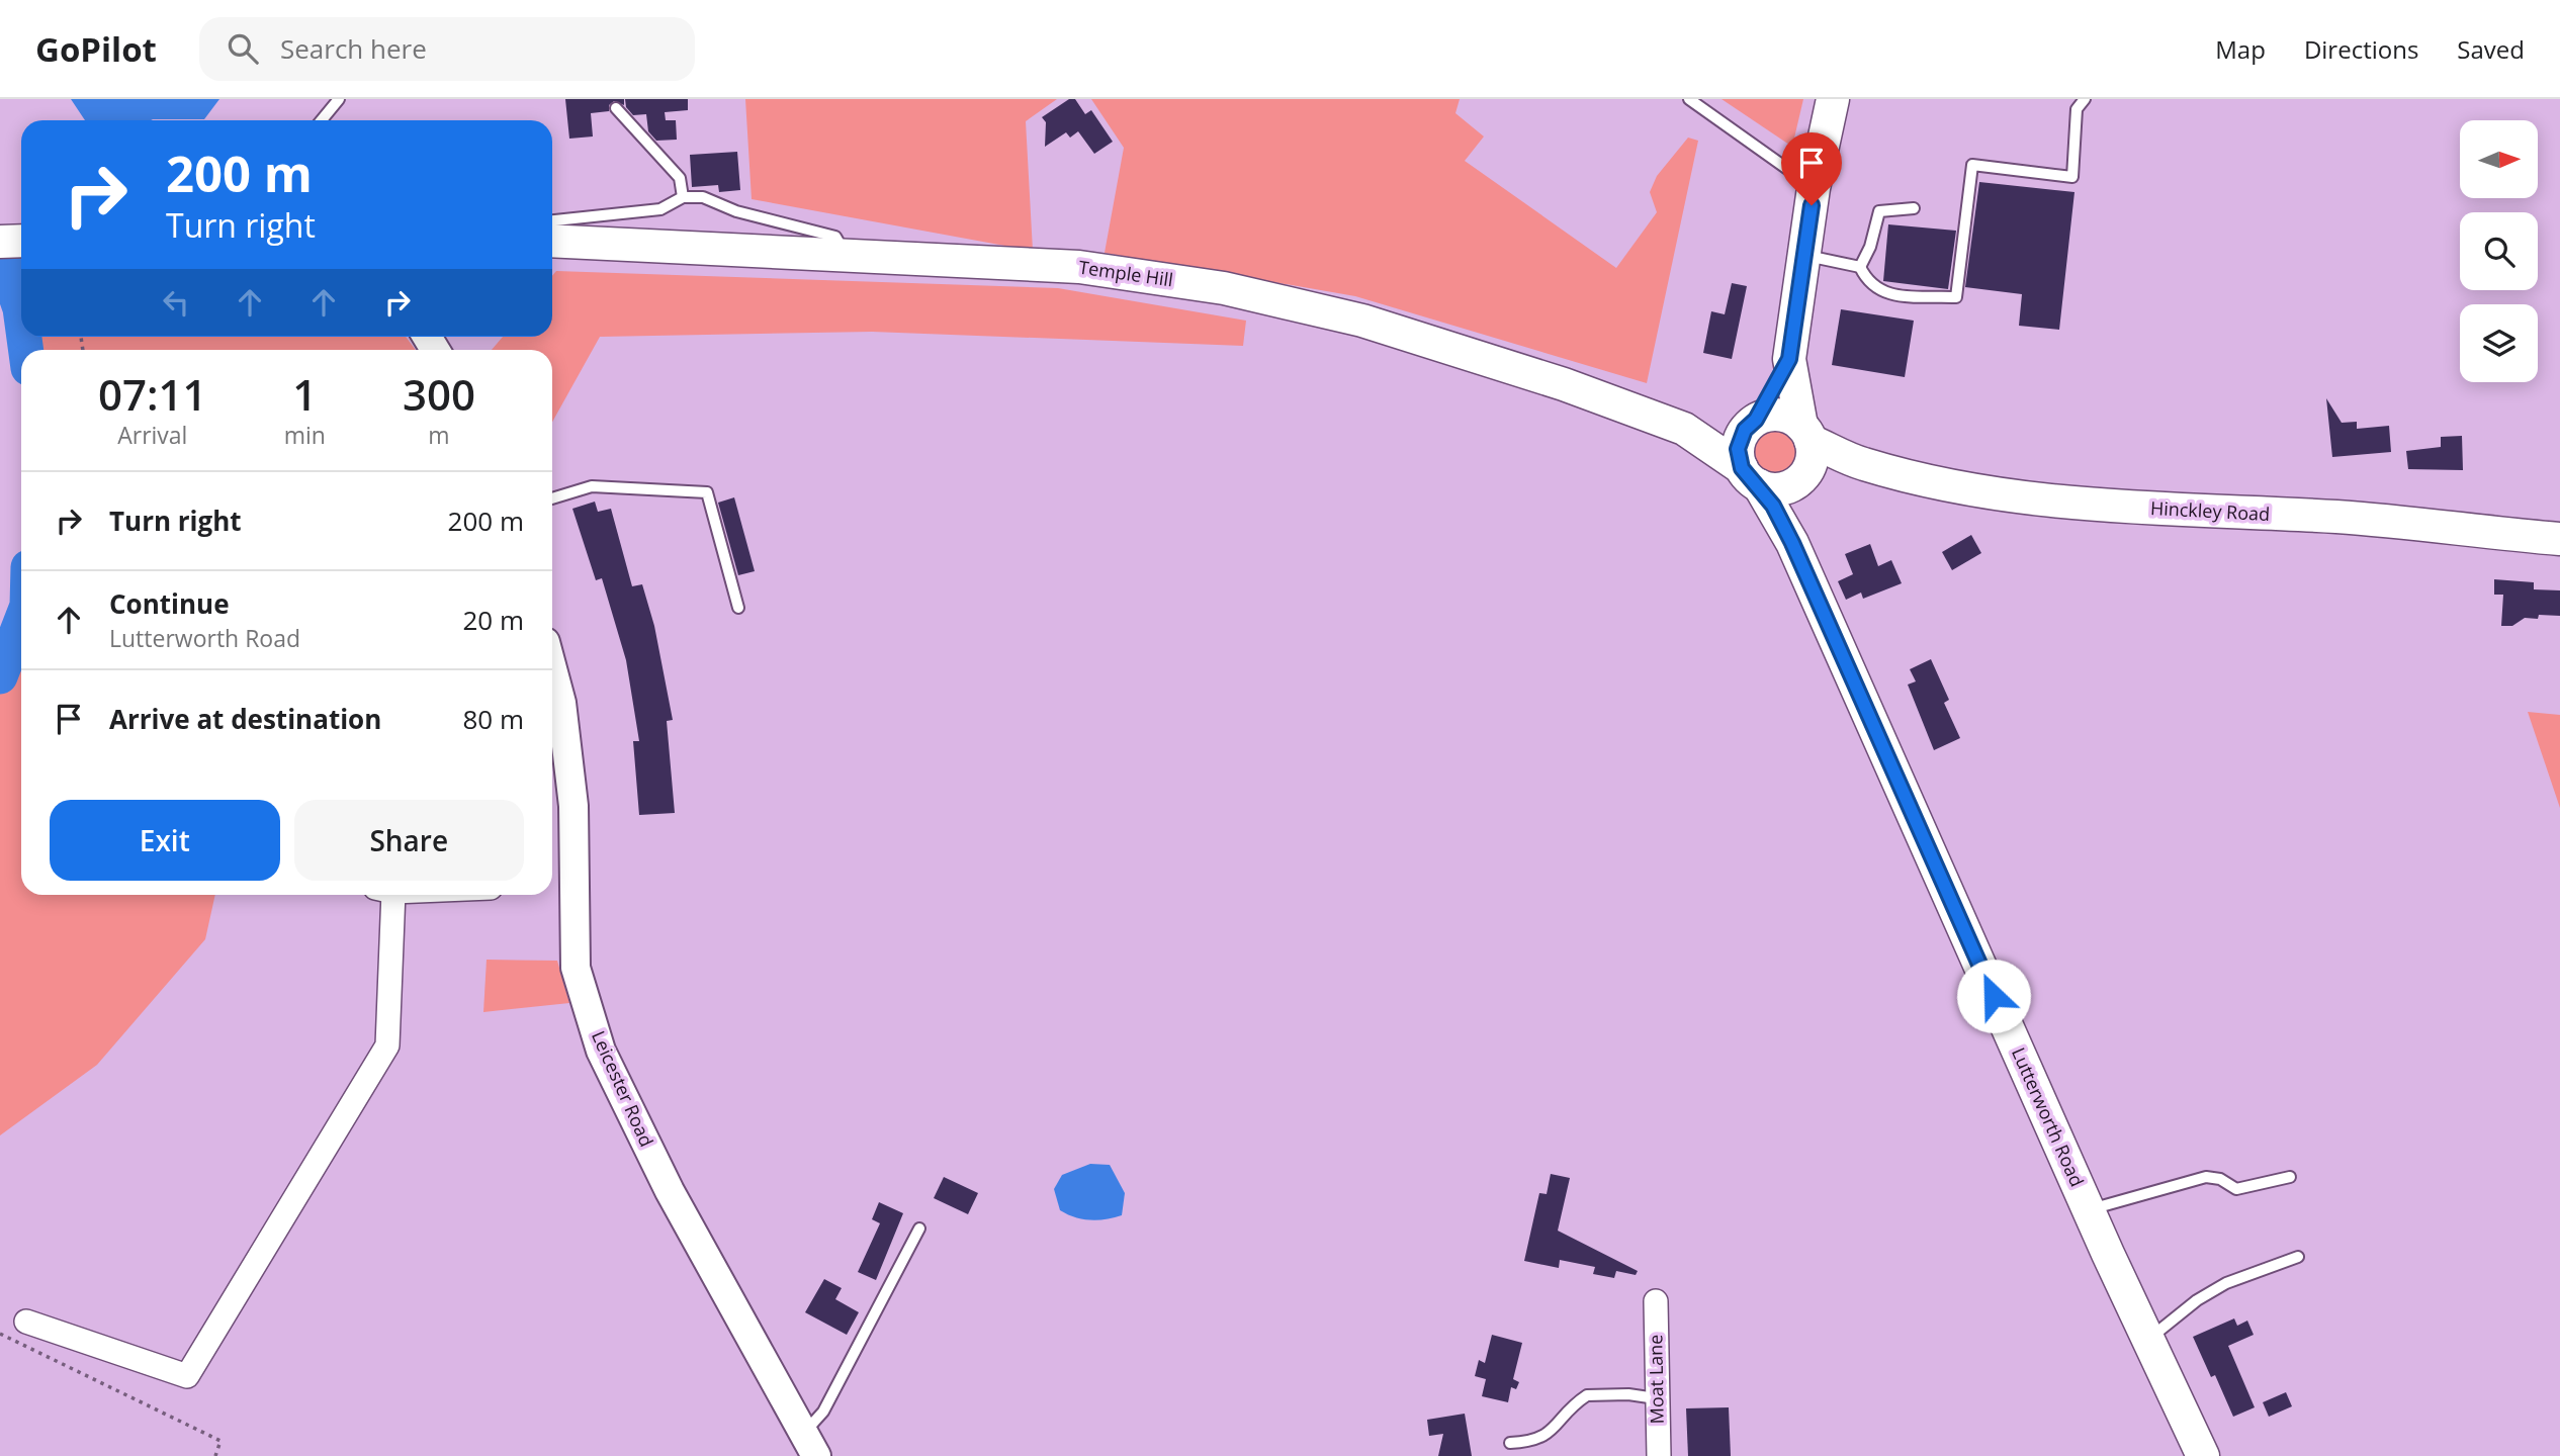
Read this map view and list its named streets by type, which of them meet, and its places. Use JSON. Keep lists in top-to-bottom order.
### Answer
{
  "streets": {
    "main road": ["Temple Hill", "Hinckley Road", "Lutterworth Road"],
    "street": ["Leicester Road", "Moat Lane"]
  },
  "crossings": [
    ["Temple Hill", "Hinckley Road"],
    ["Temple Hill", "Lutterworth Road"],
    ["Hinckley Road", "Lutterworth Road"]
  ],
  "north": "right",
  "page": {
    "header": "GoPilot",
    "search": "Search here",
    "nav": ["Map", "Directions", "Saved"],
    "turn": ["200 m", "Turn right"],
    "eta": [
      "07:11",
      "Arrival",
      "1",
      "min",
      "300",
      "m"
    ],
    "list": [
      {
        "name": "Turn right",
        "value": "200 m"
      },
      {
        "name": "Continue",
        "note": "Lutterworth Road",
        "value": "20 m"
      },
      {
        "name": "Arrive at destination",
        "value": "80 m"
      }
    ],
    "buttons": ["Exit", "Share"]
  }
}
